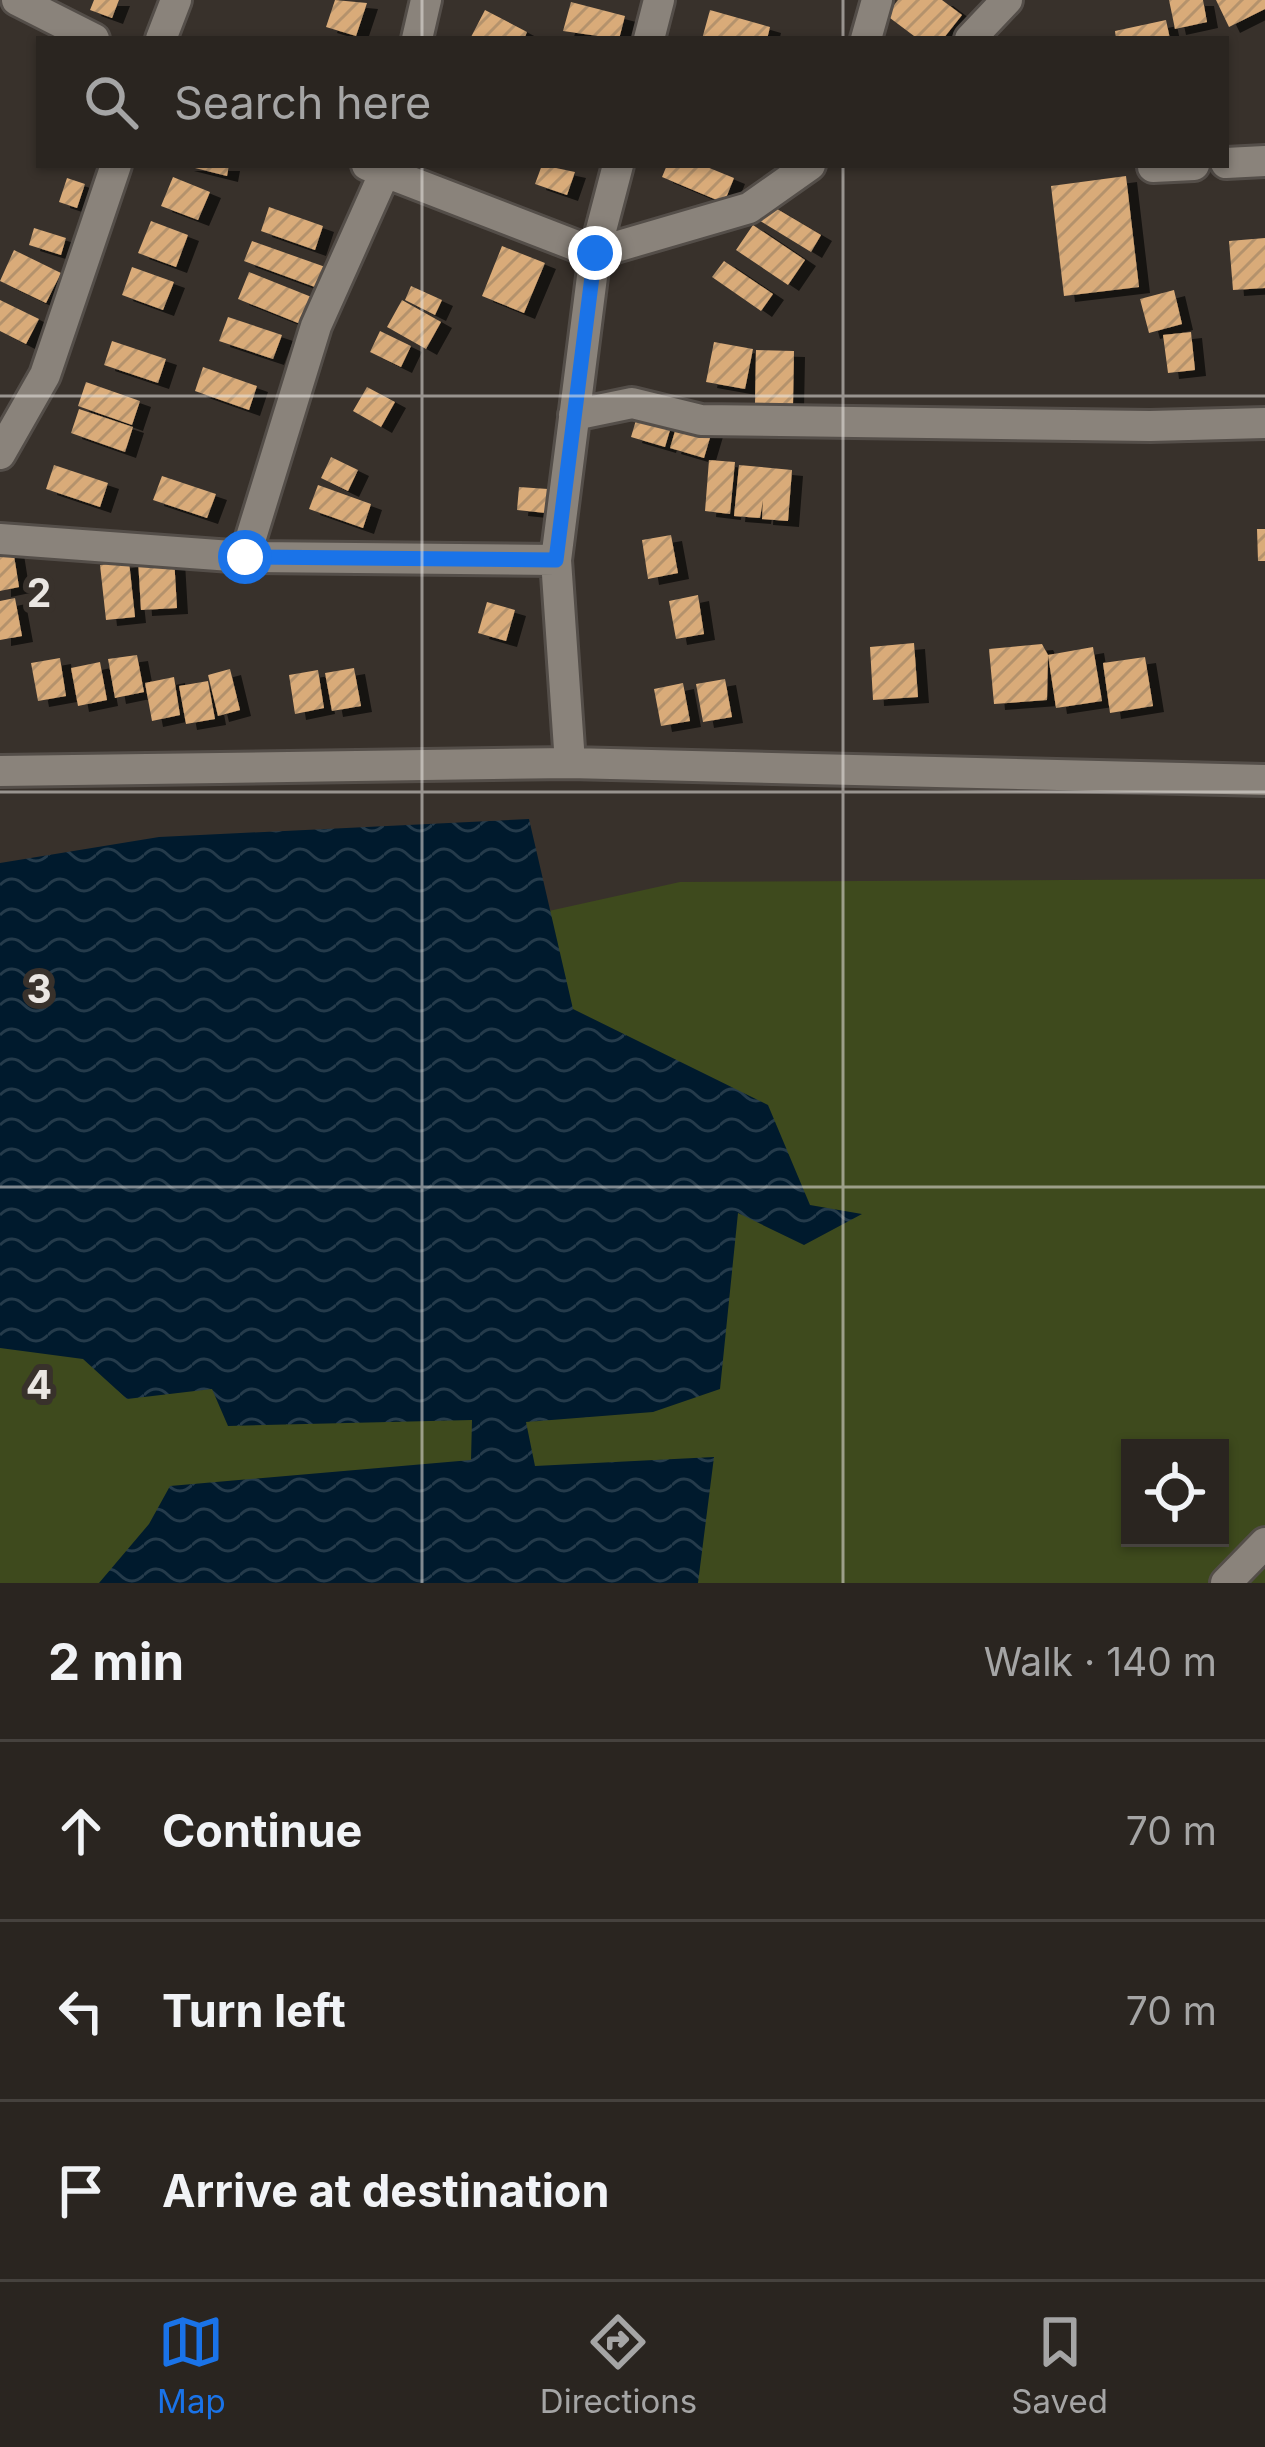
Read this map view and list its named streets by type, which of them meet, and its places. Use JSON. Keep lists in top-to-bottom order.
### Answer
{
  "page": {
    "search": "Search here",
    "heading": ["2 min", "Walk · 140 m"],
    "list": [
      ["Continue", "70 m"],
      ["Turn left", "70 m"],
      "Arrive at destination"
    ],
    "nav": ["Map", "Directions", "Saved"]
  },
  "grid": {
    "rows": ["2", "3", "4"]
  }
}
